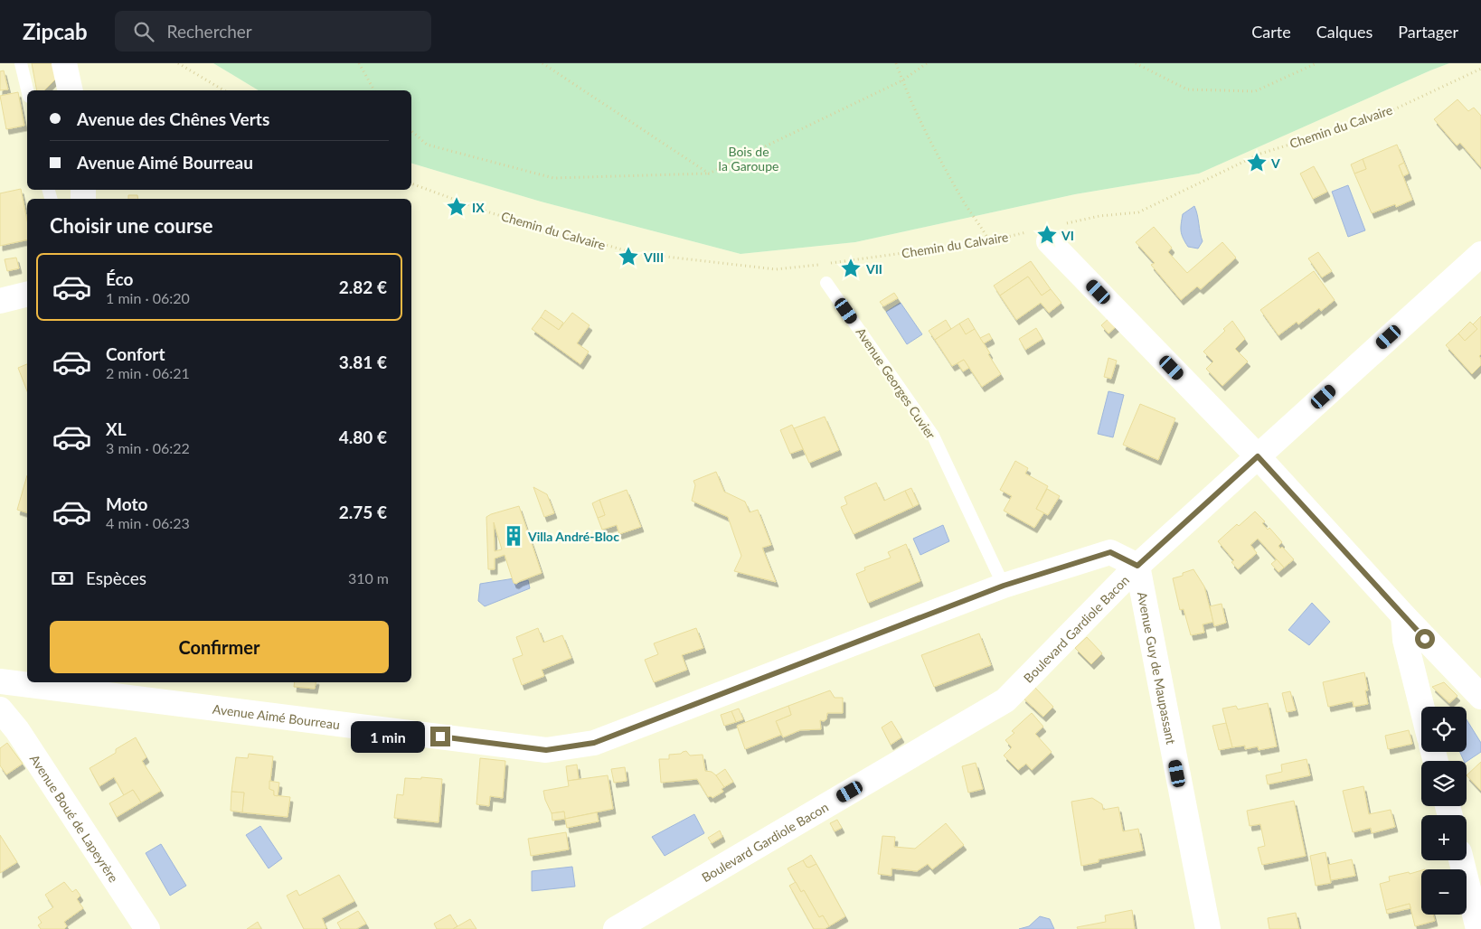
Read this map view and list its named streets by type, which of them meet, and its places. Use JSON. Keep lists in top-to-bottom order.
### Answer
{
  "streets": {
    "street": [
      "Boulevard Gardiole Bacon",
      "Avenue Guy de Maupassant",
      "Avenue Aimé Bourreau",
      "Avenue Boué de Lapeyrère"
    ],
    "lane": ["Avenue Georges Cuvier"],
    "path": ["Chemin du Calvaire"]
  },
  "crossings": [
    ["Avenue Georges Cuvier", "Avenue Aimé Bourreau"],
    ["Boulevard Gardiole Bacon", "Avenue Guy de Maupassant"],
    ["Boulevard Gardiole Bacon", "Avenue Aimé Bourreau"],
    ["Avenue Guy de Maupassant", "Avenue Aimé Bourreau"]
  ],
  "parks": ["Bois de la Garoupe"],
  "places": {
    "place": [
      "V",
      "IX",
      "VI",
      "VIII",
      "VII"
    ],
    "building": ["Villa André-Bloc"]
  },
  "page": {
    "header": "Zipcab",
    "search": "Rechercher",
    "nav": ["Carte", "Calques", "Partager"],
    "banner": ["Avenue des Chênes Verts", "Avenue Aimé Bourreau"],
    "heading": "Choisir une course",
    "list": [
      {
        "name": "Éco",
        "note": "1 min · 06:20",
        "value": "2.82 €"
      },
      {
        "name": "Confort",
        "note": "2 min · 06:21",
        "value": "3.81 €"
      },
      {
        "name": "XL",
        "note": "3 min · 06:22",
        "value": "4.80 €"
      },
      {
        "name": "Moto",
        "note": "4 min · 06:23",
        "value": "2.75 €"
      }
    ],
    "pay": ["Espèces", "310 m"],
    "buttons": "Confirmer",
    "map_buttons": ["+", "−"],
    "bubble": "1 min"
  }
}
